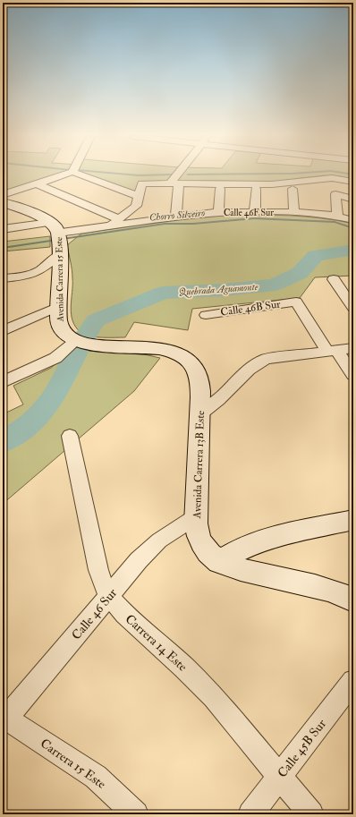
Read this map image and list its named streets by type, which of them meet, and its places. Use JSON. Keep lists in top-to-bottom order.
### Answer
{
  "streets": {
    "main road": ["Avenida Carrera 15 Este", "Avenida Carrera 13B Este"],
    "street": [
      "Calle 46F Sur",
      "Calle 46B Sur",
      "Calle 46 Sur",
      "Carrera 14 Este",
      "Calle 45B Sur",
      "Carrera 15 Este"
    ]
  },
  "crossings": [
    ["Calle 46F Sur", "Avenida Carrera 15 Este"],
    ["Avenida Carrera 15 Este", "Avenida Carrera 13B Este"],
    ["Avenida Carrera 13B Este", "Calle 46 Sur"],
    ["Calle 46 Sur", "Carrera 14 Este"],
    ["Calle 46 Sur", "Carrera 15 Este"],
    ["Carrera 14 Este", "Calle 45B Sur"]
  ],
  "water": ["Chorro Silveiro", "Quebrada Aguamonte"]
}
